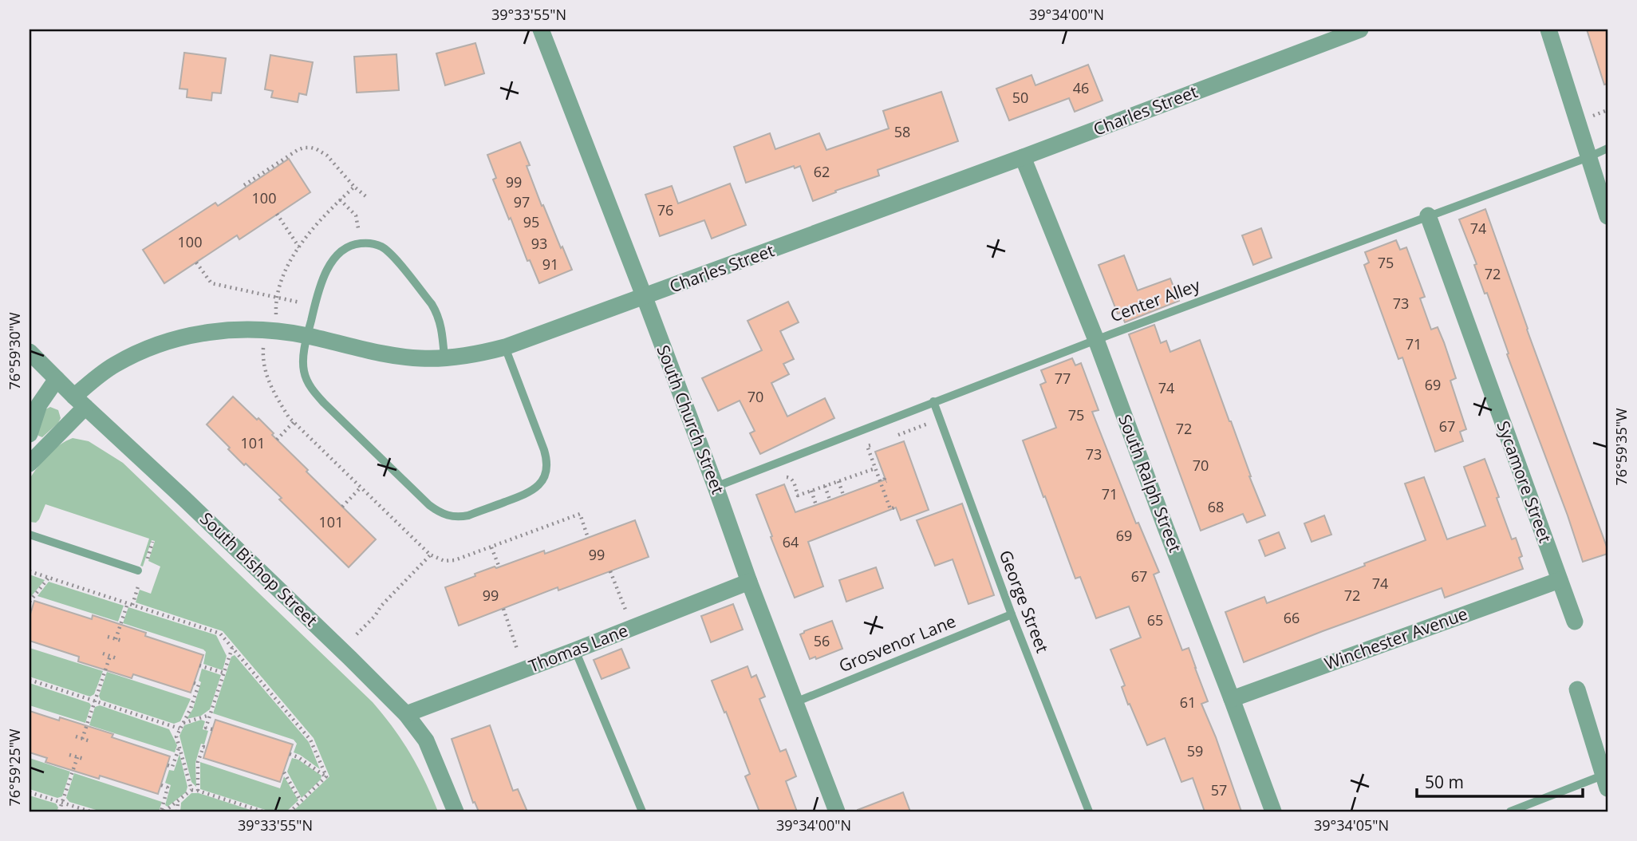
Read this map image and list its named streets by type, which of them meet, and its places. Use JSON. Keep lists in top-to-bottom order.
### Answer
{
  "streets": {
    "street": [
      "Charles Street",
      "South Church Street",
      "Sycamore Street",
      "South Ralph Street",
      "South Bishop Street",
      "Winchester Avenue",
      "Thomas Lane"
    ],
    "lane": ["Center Alley", "George Street", "Grosvenor Lane"]
  },
  "crossings": [
    ["Charles Street", "South Church Street"],
    ["Charles Street", "South Ralph Street"],
    ["Charles Street", "South Bishop Street"],
    ["Center Alley", "South Church Street"],
    ["Center Alley", "Sycamore Street"],
    ["Center Alley", "South Ralph Street"],
    ["Center Alley", "George Street"],
    ["South Church Street", "Grosvenor Lane"],
    ["South Church Street", "Thomas Lane"],
    ["Sycamore Street", "Winchester Avenue"],
    ["South Ralph Street", "Winchester Avenue"],
    ["South Bishop Street", "Thomas Lane"],
    ["George Street", "Grosvenor Lane"]
  ],
  "house_numbers": [
    "46",
    "50",
    "58",
    "62",
    "99",
    "100",
    "97",
    "76",
    "95",
    "74",
    "100",
    "93",
    "75",
    "91",
    "72",
    "73",
    "71",
    "77",
    "69",
    "74",
    "70",
    "75",
    "67",
    "72",
    "101",
    "73",
    "70",
    "71",
    "68",
    "101",
    "69",
    "64",
    "99",
    "67",
    "74",
    "99",
    "72",
    "66",
    "65",
    "56",
    "61",
    "59",
    "57"
  ],
  "scale_bar": "50 m",
  "coordinates": [
    "39°33'55\"N",
    "39°34'00\"N",
    "76°59'30\"W",
    "76°59'35\"W",
    "76°59'25\"W",
    "39°34'05\"N"
  ]
}
